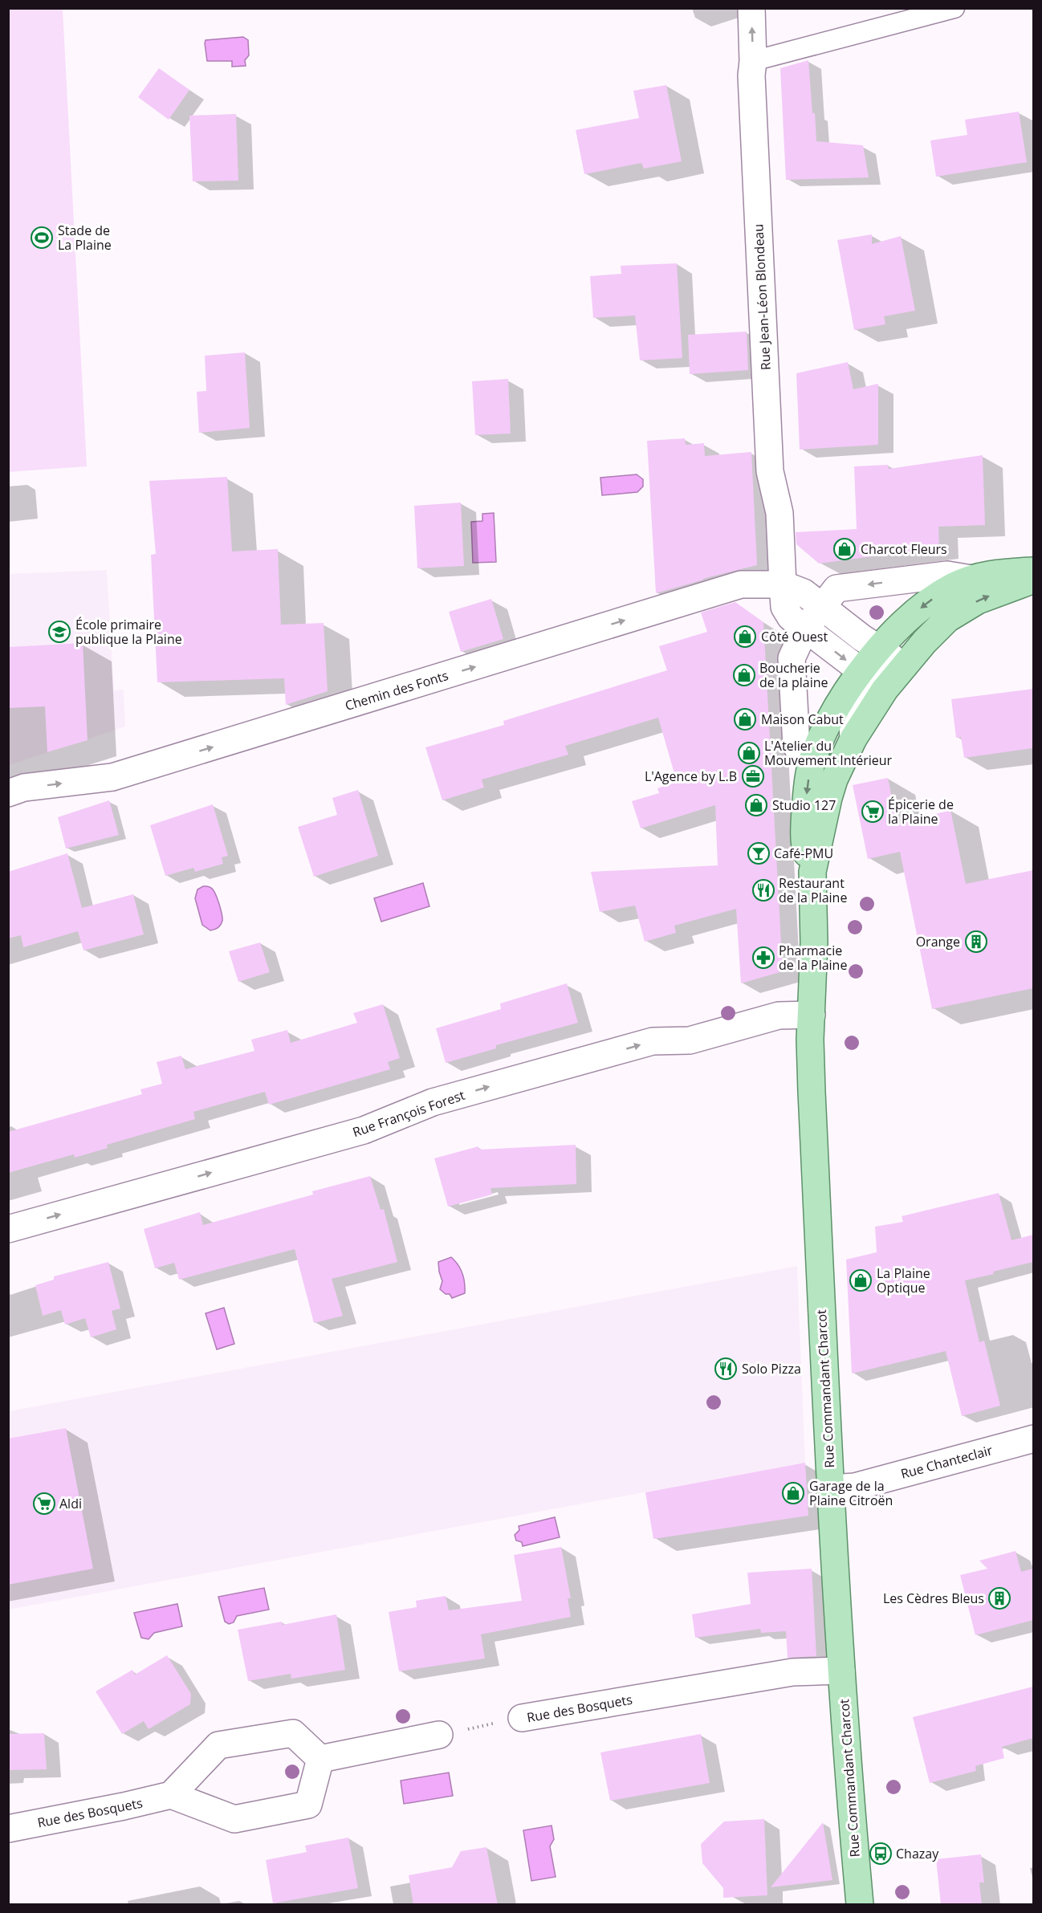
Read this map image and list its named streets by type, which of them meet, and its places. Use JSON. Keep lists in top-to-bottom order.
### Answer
{
  "streets": {
    "main road": ["Rue Commandant Charcot"],
    "street": [
      "Rue Jean-Léon Blondeau",
      "Chemin des Fonts",
      "Rue François Forest",
      "Rue Chanteclair",
      "Rue des Bosquets"
    ]
  },
  "crossings": [
    ["Rue Jean-Léon Blondeau", "Chemin des Fonts"],
    ["Rue Jean-Léon Blondeau", "Rue Commandant Charcot"],
    ["Rue François Forest", "Rue Commandant Charcot"],
    ["Rue Commandant Charcot", "Rue Chanteclair"],
    ["Rue Commandant Charcot", "Rue des Bosquets"]
  ],
  "one_way": ["Chemin des Fonts", "Rue François Forest"],
  "places": {
    "sports": ["Stade de La Plaine"],
    "shop": [
      "Charcot Fleurs",
      "Côté Ouest",
      "Boucherie de la plaine",
      "Maison Cabut",
      "L'Atelier du Mouvement Intérieur",
      "Studio 127",
      "La Plaine Optique",
      "Garage de la Plaine Citroën"
    ],
    "school or university": ["École primaire publique la Plaine"],
    "office": ["L'Agence by L.B"],
    "supermarket": ["Épicerie de la Plaine", "Aldi"],
    "bar": ["Café-PMU"],
    "restaurant": ["Restaurant de la Plaine", "Solo Pizza"],
    "building": ["Orange", "Les Cèdres Bleus"],
    "pharmacy": ["Pharmacie de la Plaine"],
    "bus stop": ["Chazay"]
  }
}
